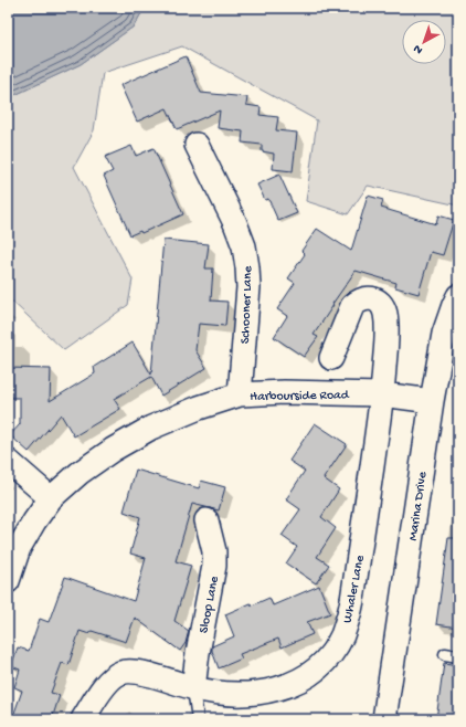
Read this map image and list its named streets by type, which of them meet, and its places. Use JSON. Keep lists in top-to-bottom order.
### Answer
{
  "streets": {
    "street": [
      "Schooner Lane",
      "Harbourside Road",
      "Marina Drive",
      "Whaler Lane",
      "Sloop Lane"
    ]
  },
  "crossings": [
    ["Schooner Lane", "Harbourside Road"],
    ["Harbourside Road", "Marina Drive"],
    ["Harbourside Road", "Whaler Lane"],
    ["Whaler Lane", "Sloop Lane"]
  ],
  "north": "bottom left"
}
